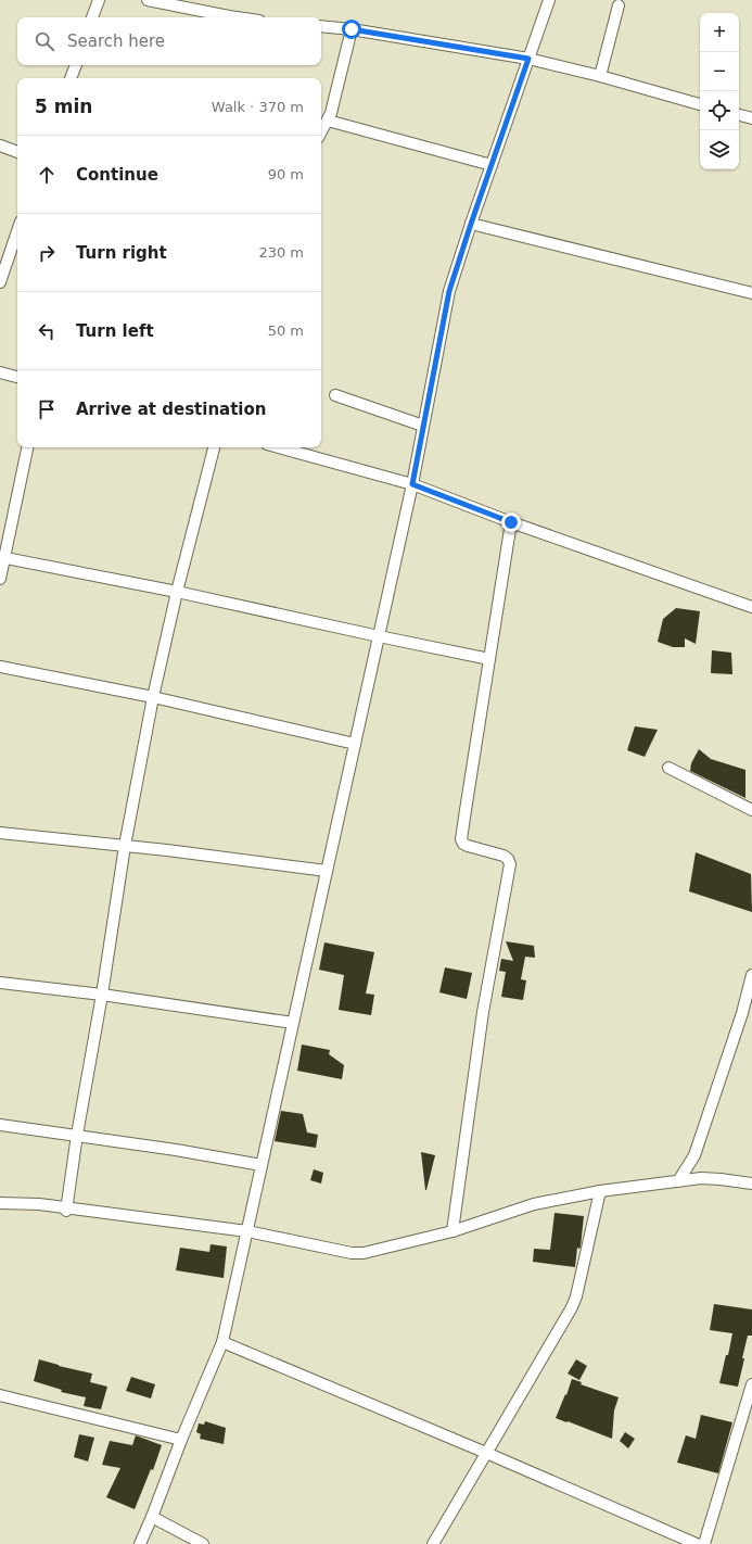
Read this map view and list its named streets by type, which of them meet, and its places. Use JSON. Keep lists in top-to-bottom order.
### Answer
{
  "page": {
    "map_buttons": ["+", "−"],
    "search": "Search here",
    "heading": ["5 min", "Walk · 370 m"],
    "list": [
      ["Continue", "90 m"],
      ["Turn right", "230 m"],
      ["Turn left", "50 m"],
      "Arrive at destination"
    ]
  }
}
